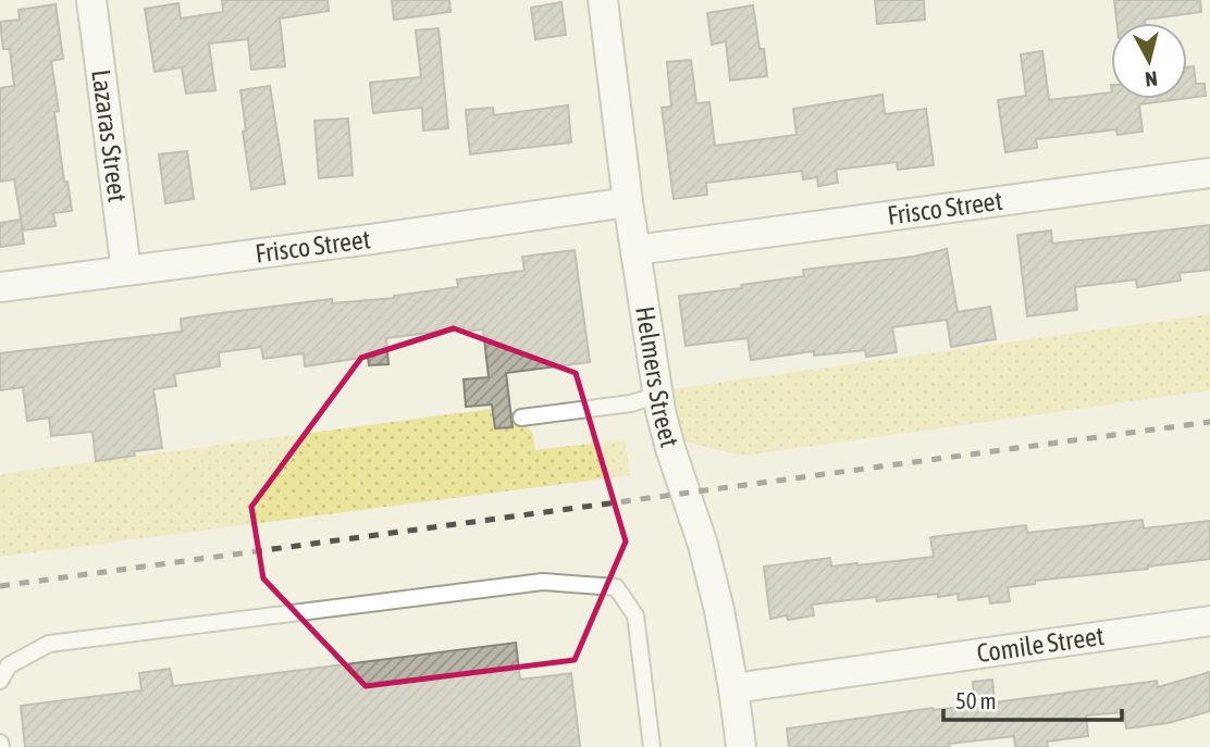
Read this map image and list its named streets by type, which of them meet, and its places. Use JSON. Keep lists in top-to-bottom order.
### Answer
{
  "streets": {
    "street": [
      "Lazaras Street",
      "Frisco Street",
      "Helmers Street",
      "Comile Street"
    ]
  },
  "crossings": [
    ["Lazaras Street", "Frisco Street"],
    ["Frisco Street", "Helmers Street"],
    ["Helmers Street", "Comile Street"]
  ],
  "scale_bar": "50 m",
  "north": "bottom"
}
